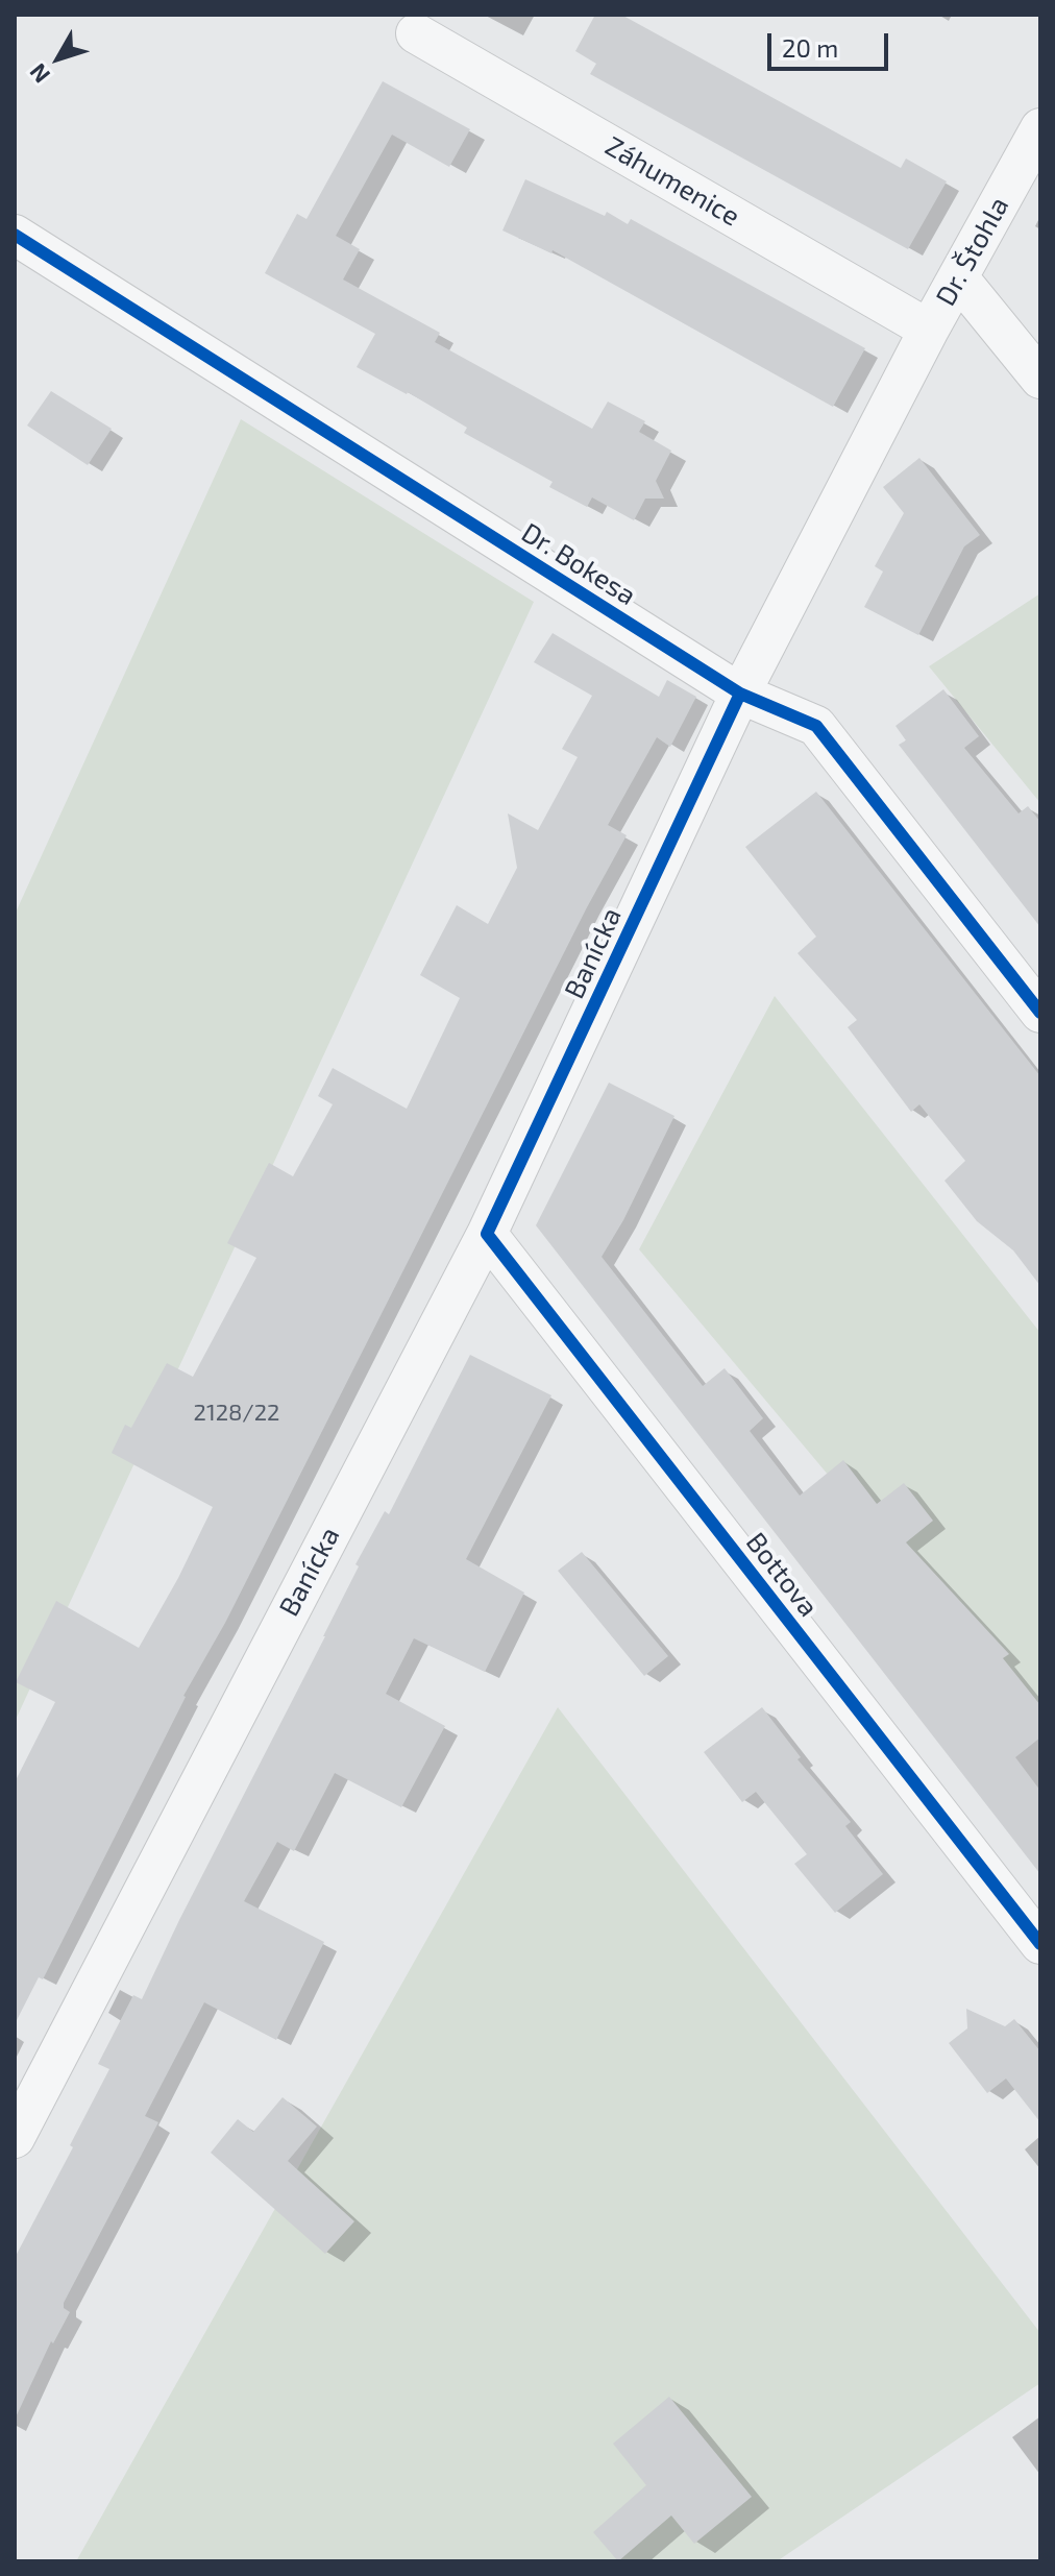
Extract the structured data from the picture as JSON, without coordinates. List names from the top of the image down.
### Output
{
  "streets": {
    "street": [
      "Záhumenice",
      "Dr. Štohla",
      "Dr. Bokesa",
      "Banícka",
      "Bottova"
    ]
  },
  "crossings": [
    ["Záhumenice", "Dr. Štohla"],
    ["Záhumenice", "Banícka"],
    ["Dr. Štohla", "Banícka"],
    ["Dr. Bokesa", "Banícka"],
    ["Banícka", "Bottova"]
  ],
  "house_numbers": ["2128/22"],
  "scale_bar": "20 m",
  "north": "bottom left"
}
